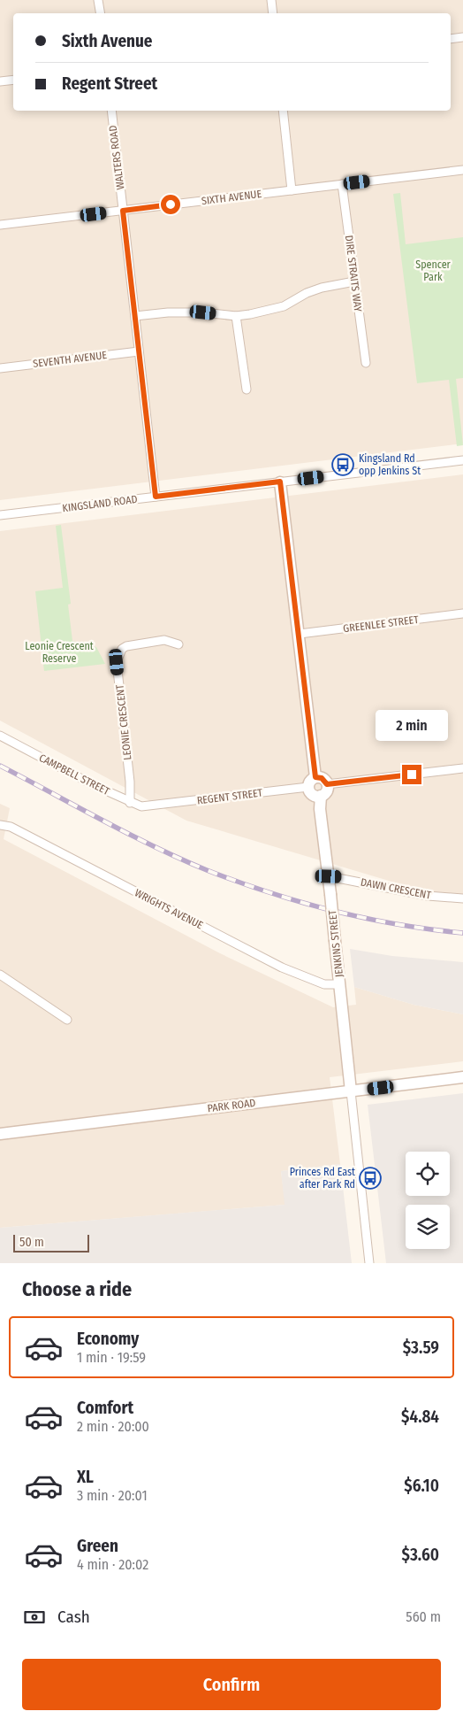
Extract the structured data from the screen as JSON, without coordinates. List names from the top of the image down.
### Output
{
  "streets": {
    "street": [
      "WALTERS ROAD",
      "SIXTH AVENUE",
      "DIRE STRAITS WAY",
      "SEVENTH AVENUE",
      "KINGSLAND ROAD",
      "GREENLEE STREET",
      "LEONIE CRESCENT",
      "CAMPBELL STREET",
      "REGENT STREET",
      "DAWN CRESCENT",
      "WRIGHTS AVENUE",
      "JENKINS STREET",
      "PARK ROAD"
    ]
  },
  "crossings": [
    ["WALTERS ROAD", "SIXTH AVENUE"],
    ["WALTERS ROAD", "SEVENTH AVENUE"],
    ["WALTERS ROAD", "KINGSLAND ROAD"],
    ["SIXTH AVENUE", "DIRE STRAITS WAY"],
    ["LEONIE CRESCENT", "CAMPBELL STREET"],
    ["CAMPBELL STREET", "REGENT STREET"],
    ["REGENT STREET", "JENKINS STREET"],
    ["DAWN CRESCENT", "JENKINS STREET"],
    ["WRIGHTS AVENUE", "JENKINS STREET"],
    ["JENKINS STREET", "PARK ROAD"]
  ],
  "parks": ["Spencer Park", "Leonie Crescent Reserve"],
  "places": {
    "bus stop": ["Kingsland Rd opp Jenkins St", "Princes Rd East after Park Rd"]
  },
  "scale_bar": "50 m",
  "page": {
    "banner": ["Sixth Avenue", "Regent Street"],
    "bubble": "2 min",
    "scale": "50 m",
    "heading": "Choose a ride",
    "list": [
      {
        "name": "Economy",
        "note": "1 min · 19:59",
        "value": "$3.59"
      },
      {
        "name": "Comfort",
        "note": "2 min · 20:00",
        "value": "$4.84"
      },
      {
        "name": "XL",
        "note": "3 min · 20:01",
        "value": "$6.10"
      },
      {
        "name": "Green",
        "note": "4 min · 20:02",
        "value": "$3.60"
      }
    ],
    "pay": ["Cash", "560 m"],
    "buttons": "Confirm"
  }
}
